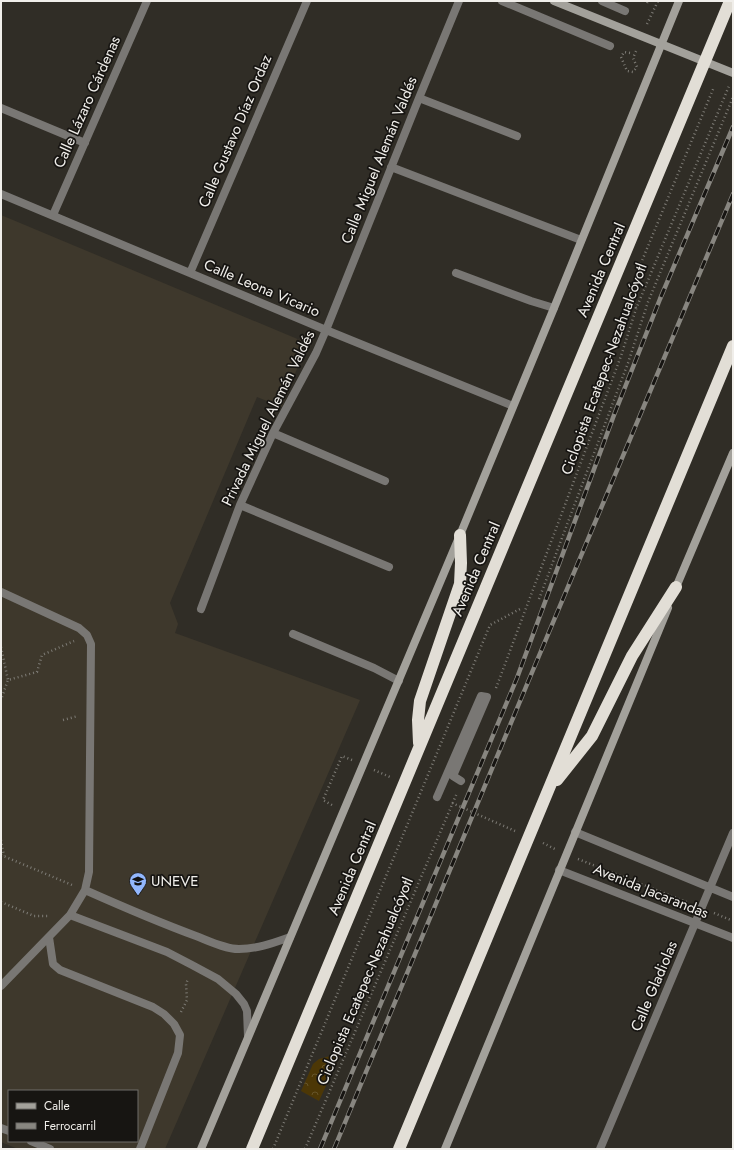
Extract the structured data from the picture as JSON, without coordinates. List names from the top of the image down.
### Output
{
  "streets": {
    "highway": ["Avenida Central"],
    "street": [
      "Calle Lázaro Cárdenas",
      "Calle Gustavo Díaz Ordaz",
      "Calle Miguel Alemán Valdés",
      "Calle Leona Vicario",
      "Privada Miguel Alemán Valdés",
      "Avenida Jacarandas",
      "Calle Gladiolas"
    ],
    "path": ["Ciclopista Ecatepec-Nezahualcóyotl"]
  },
  "crossings": [
    ["Calle Lázaro Cárdenas", "Calle Leona Vicario"],
    ["Calle Gustavo Díaz Ordaz", "Calle Leona Vicario"],
    ["Calle Miguel Alemán Valdés", "Calle Leona Vicario"],
    ["Calle Miguel Alemán Valdés", "Privada Miguel Alemán Valdés"],
    ["Avenida Central", "Calle Leona Vicario"],
    ["Calle Leona Vicario", "Privada Miguel Alemán Valdés"],
    ["Avenida Jacarandas", "Calle Gladiolas"]
  ],
  "places": {
    "school or university": ["UNEVE"]
  },
  "legend": ["Calle", "Ferrocarril"]
}
